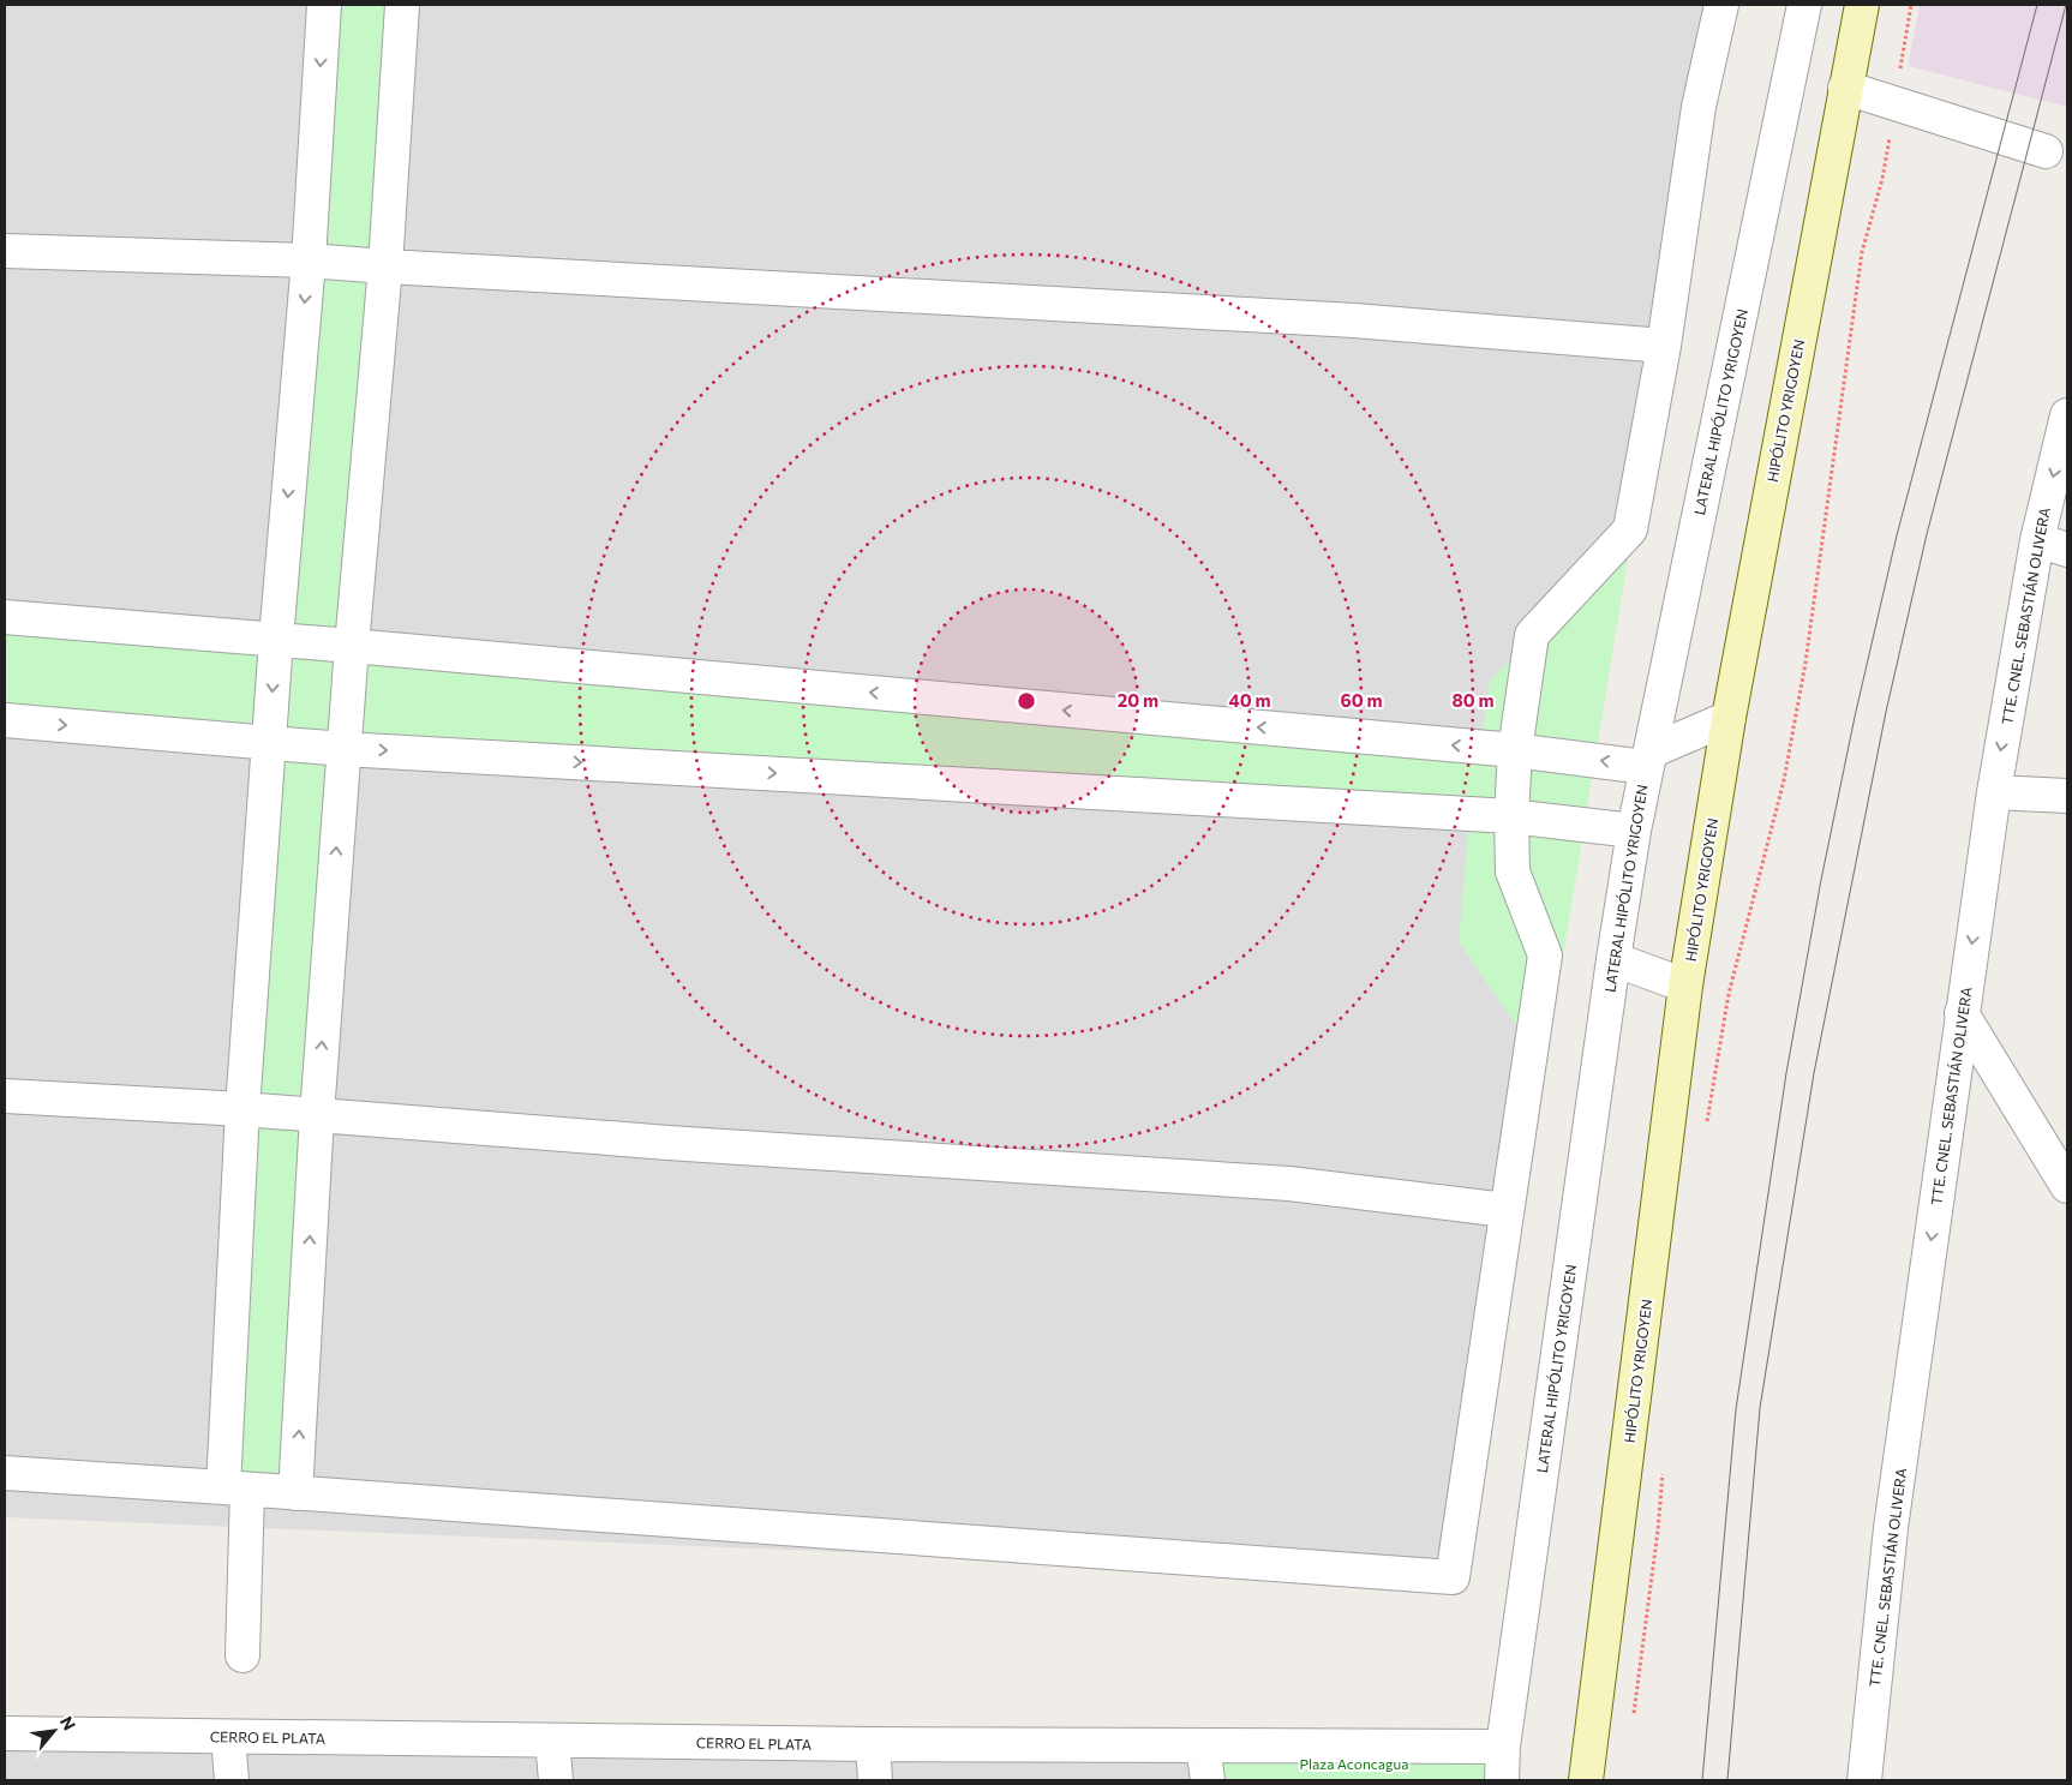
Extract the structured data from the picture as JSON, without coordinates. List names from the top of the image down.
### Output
{
  "streets": {
    "main road": ["HIPÓLITO YRIGOYEN"],
    "street": ["LATERAL HIPÓLITO YRIGOYEN", "TTE. CNEL. SEBASTIÁN OLIVERA", "CERRO EL PLATA"]
  },
  "crossings": [
    ["LATERAL HIPÓLITO YRIGOYEN", "CERRO EL PLATA"]
  ],
  "one_way": ["TTE. CNEL. SEBASTIÁN OLIVERA"],
  "parks": ["Plaza Aconcagua"],
  "north": "top right",
  "rings": [
    "20 m",
    "40 m",
    "60 m",
    "80 m"
  ]
}
